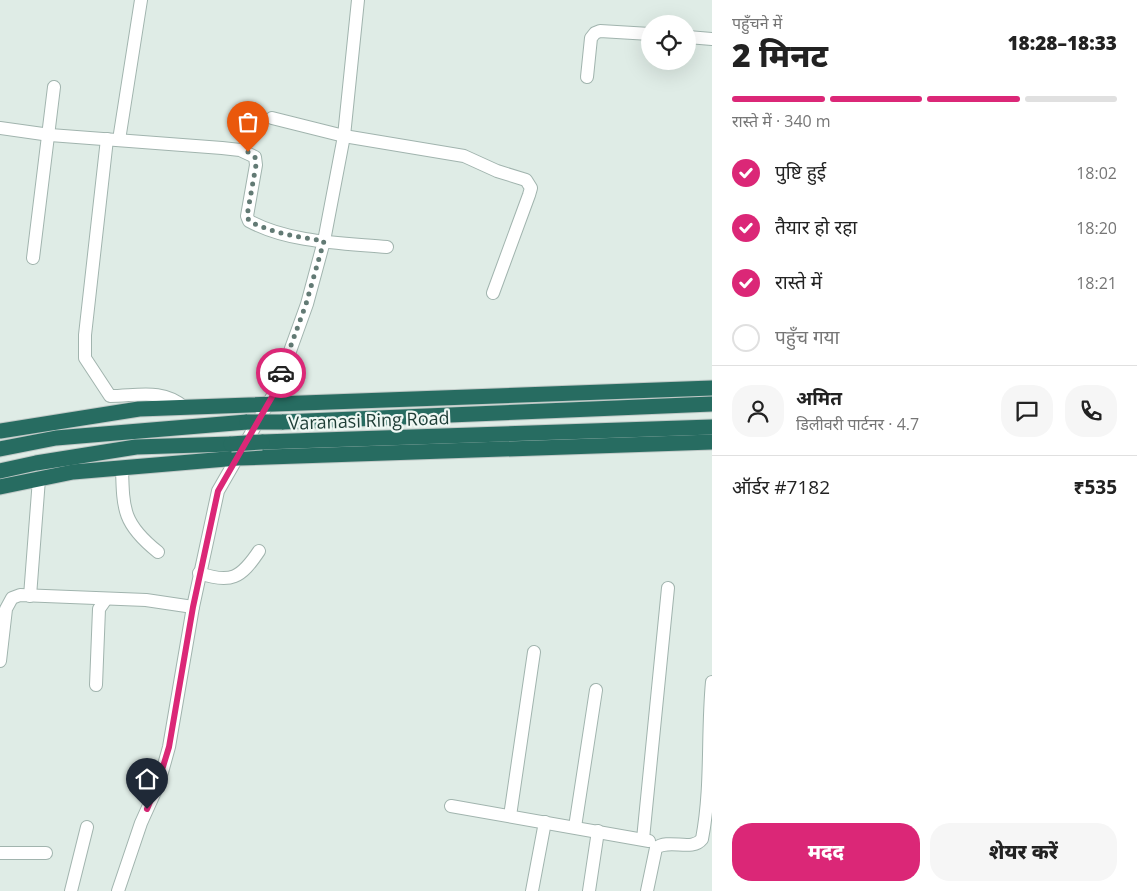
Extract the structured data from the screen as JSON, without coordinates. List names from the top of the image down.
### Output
{
  "streets": {
    "highway": ["Varanasi Ring Road"]
  },
  "page": {
    "heading": ["2 मिनट", "पहुँचने में", "18:28–18:33"],
    "panel": [
      "अमित",
      "डिलीवरी पार्टनर · 4.7",
      "ऑर्डर #7182",
      "₹535"
    ],
    "bar": "रास्ते में · 340 m",
    "list": [
      ["पुष्टि हुई", "18:02"],
      ["तैयार हो रहा", "18:20"],
      ["रास्ते में", "18:21"],
      "पहुँच गया"
    ],
    "buttons": ["मदद", "शेयर करें"]
  }
}
